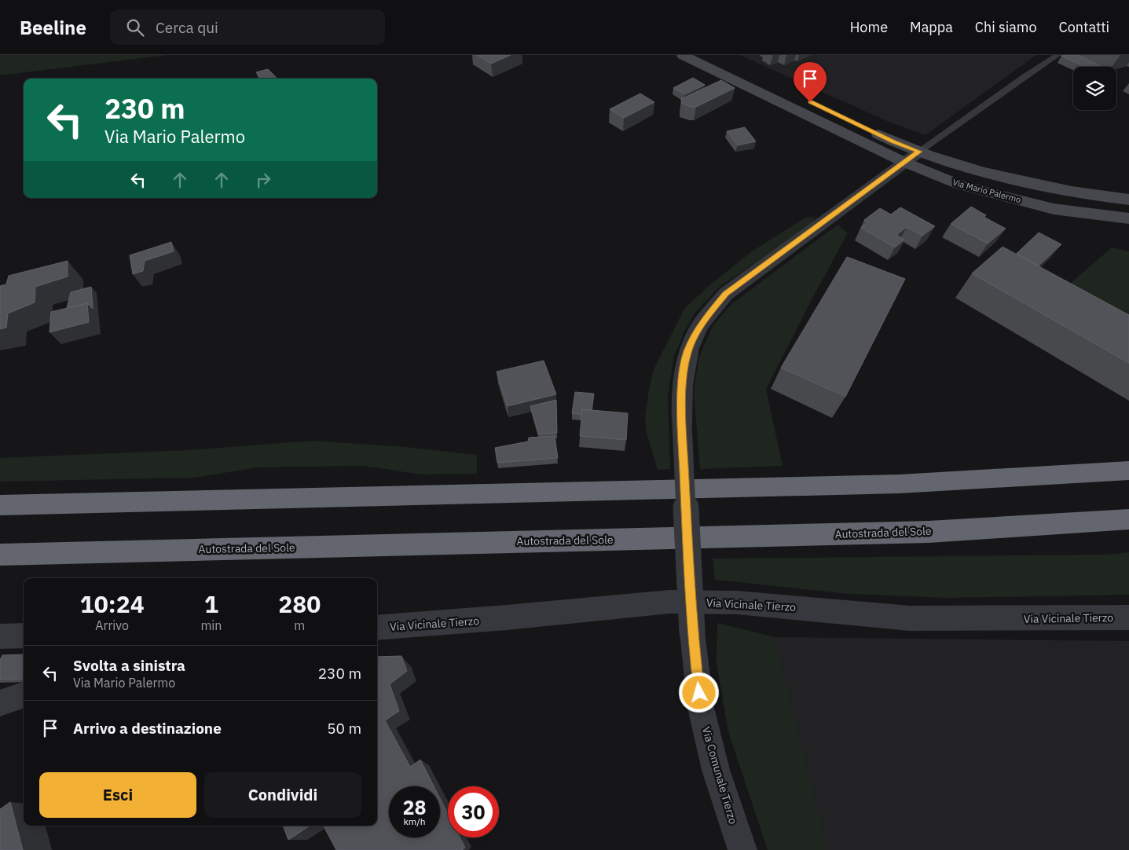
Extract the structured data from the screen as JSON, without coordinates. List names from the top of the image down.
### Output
{
  "streets": {
    "highway": ["Autostrada del Sole"],
    "street": ["Via Mario Palermo", "Via Vicinale Tierzo", "Via Comunale Tierzo"]
  },
  "crossings": [
    ["Via Mario Palermo", "Via Comunale Tierzo"]
  ],
  "page": {
    "header": "Beeline",
    "search": "Cerca qui",
    "nav": [
      "Home",
      "Mappa",
      "Chi siamo",
      "Contatti"
    ],
    "turn": ["230 m", "Via Mario Palermo"],
    "eta": [
      "10:24",
      "Arrivo",
      "1",
      "min",
      "280",
      "m"
    ],
    "list": [
      {
        "name": "Svolta a sinistra",
        "note": "Via Mario Palermo",
        "value": "230 m"
      },
      {
        "name": "Arrivo a destinazione",
        "value": "50 m"
      }
    ],
    "buttons": ["Esci", "Condividi"],
    "speed": "28 km/h",
    "limit": "30"
  }
}
